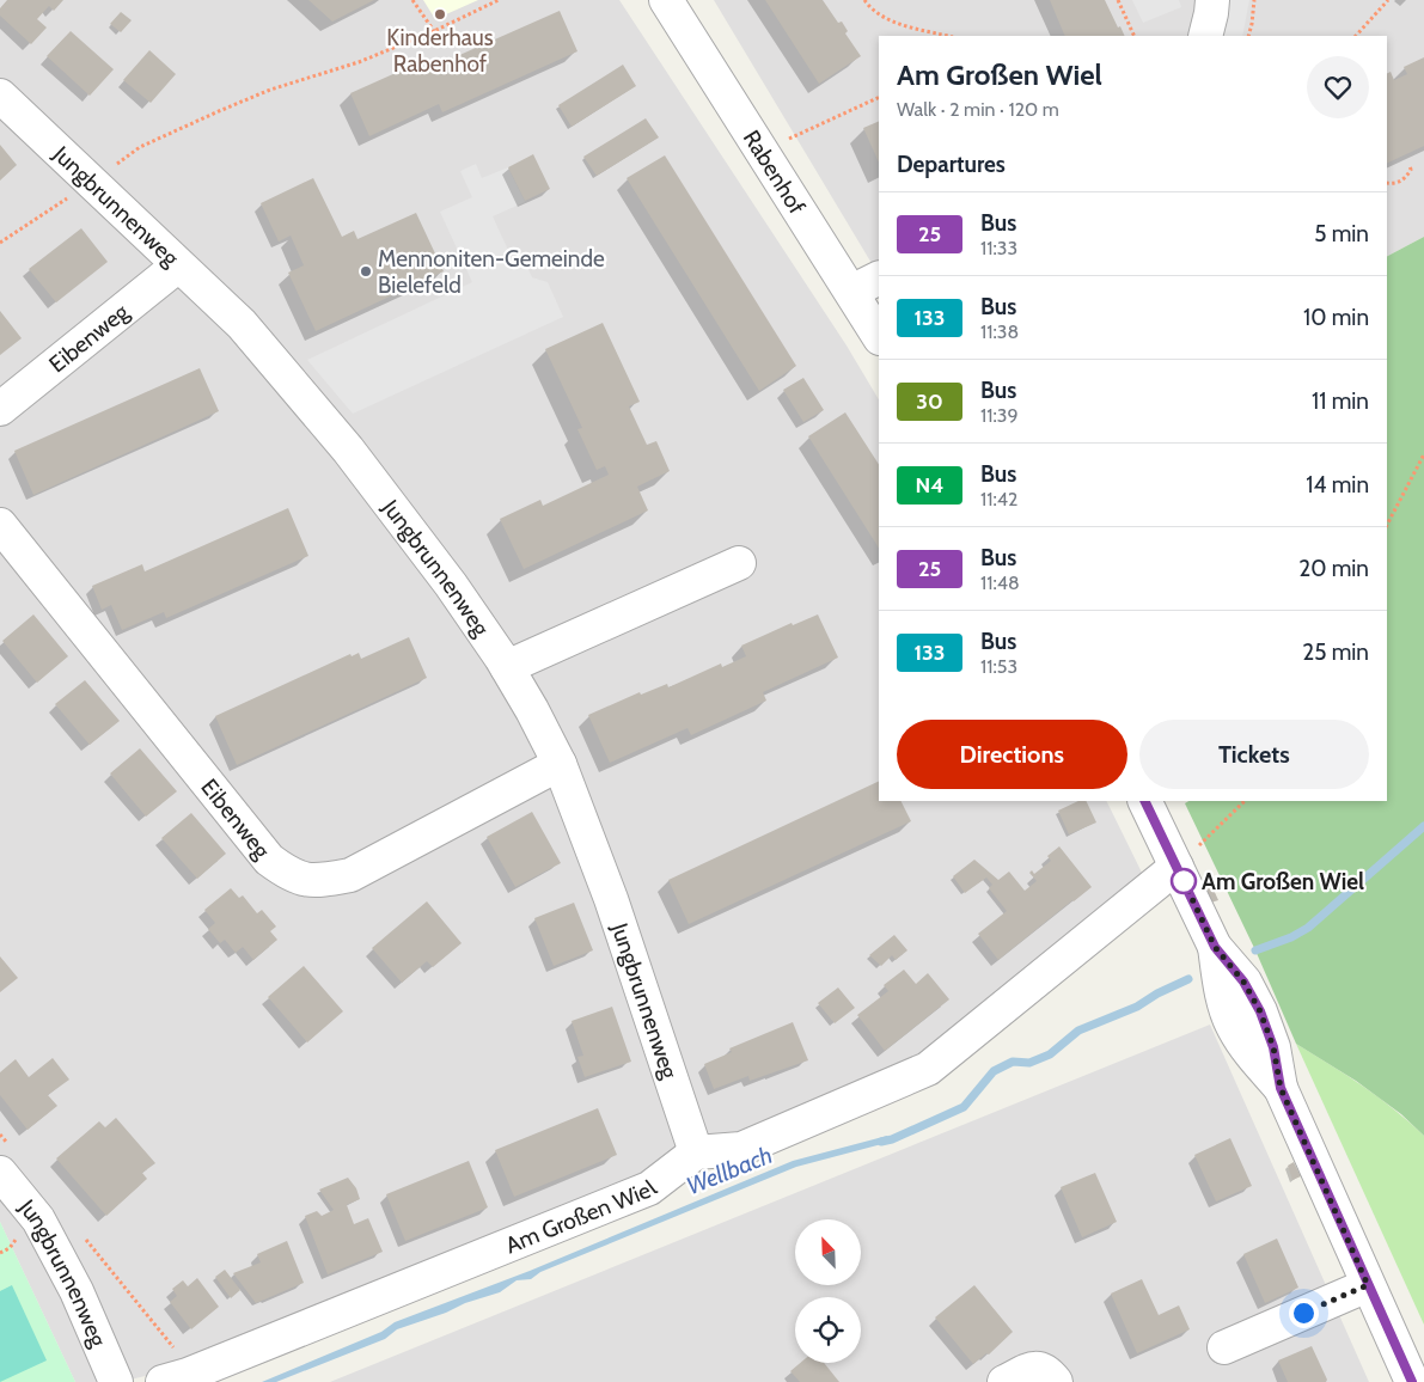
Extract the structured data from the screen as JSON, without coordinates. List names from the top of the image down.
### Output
{
  "streets": {
    "street": [
      "Rabenhof",
      "Jungbrunnenweg",
      "Eibenweg",
      "Am Großen Wiel"
    ]
  },
  "crossings": [
    ["Jungbrunnenweg", "Eibenweg"],
    ["Jungbrunnenweg", "Am Großen Wiel"]
  ],
  "water": ["Wellbach"],
  "places": ["Kinderhaus Rabenhof", "Mennoniten-Gemeinde Bielefeld", "Am Großen Wiel"],
  "lines": ["bus line 25"],
  "north": "top left",
  "page": {
    "heading": [
      ["Am Großen Wiel", "Walk · 2 min · 120 m"],
      "Departures"
    ],
    "list": [
      {
        "mark": "25",
        "name": "Bus",
        "note": "11:33",
        "value": "5 min"
      },
      {
        "mark": "133",
        "name": "Bus",
        "note": "11:38",
        "value": "10 min"
      },
      {
        "mark": "30",
        "name": "Bus",
        "note": "11:39",
        "value": "11 min"
      },
      {
        "mark": "N4",
        "name": "Bus",
        "note": "11:42",
        "value": "14 min"
      },
      {
        "mark": "25",
        "name": "Bus",
        "note": "11:48",
        "value": "20 min"
      },
      {
        "mark": "133",
        "name": "Bus",
        "note": "11:53",
        "value": "25 min"
      }
    ],
    "buttons": ["Directions", "Tickets"]
  }
}
